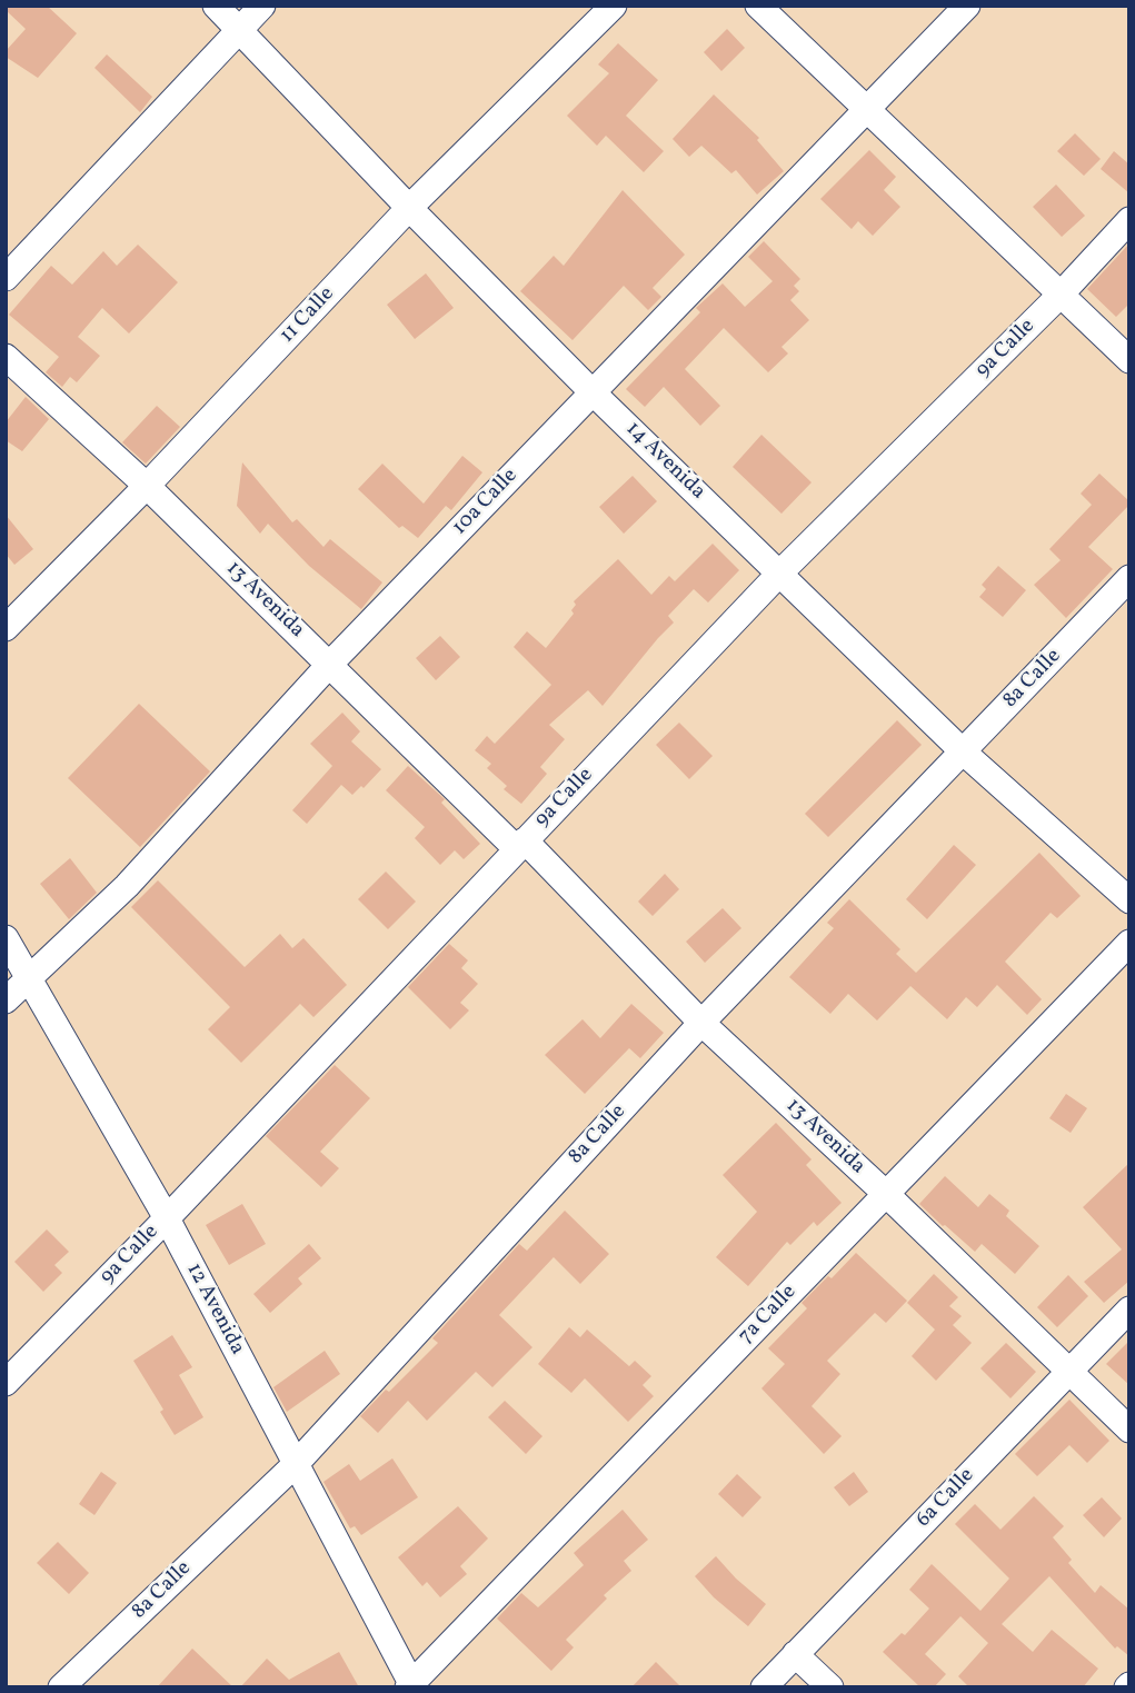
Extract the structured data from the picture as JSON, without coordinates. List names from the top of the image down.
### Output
{
  "streets": {
    "street": [
      "11 Calle",
      "9a Calle",
      "14 Avenida",
      "10a Calle",
      "13 Avenida",
      "8a Calle",
      "12 Avenida",
      "7a Calle",
      "6a Calle"
    ]
  },
  "crossings": [
    ["11 Calle", "14 Avenida"],
    ["11 Calle", "13 Avenida"],
    ["9a Calle", "14 Avenida"],
    ["9a Calle", "13 Avenida"],
    ["9a Calle", "12 Avenida"],
    ["14 Avenida", "10a Calle"],
    ["14 Avenida", "8a Calle"],
    ["10a Calle", "13 Avenida"],
    ["10a Calle", "12 Avenida"],
    ["13 Avenida", "8a Calle"],
    ["13 Avenida", "7a Calle"],
    ["13 Avenida", "6a Calle"],
    ["8a Calle", "12 Avenida"],
    ["12 Avenida", "7a Calle"]
  ]
}
